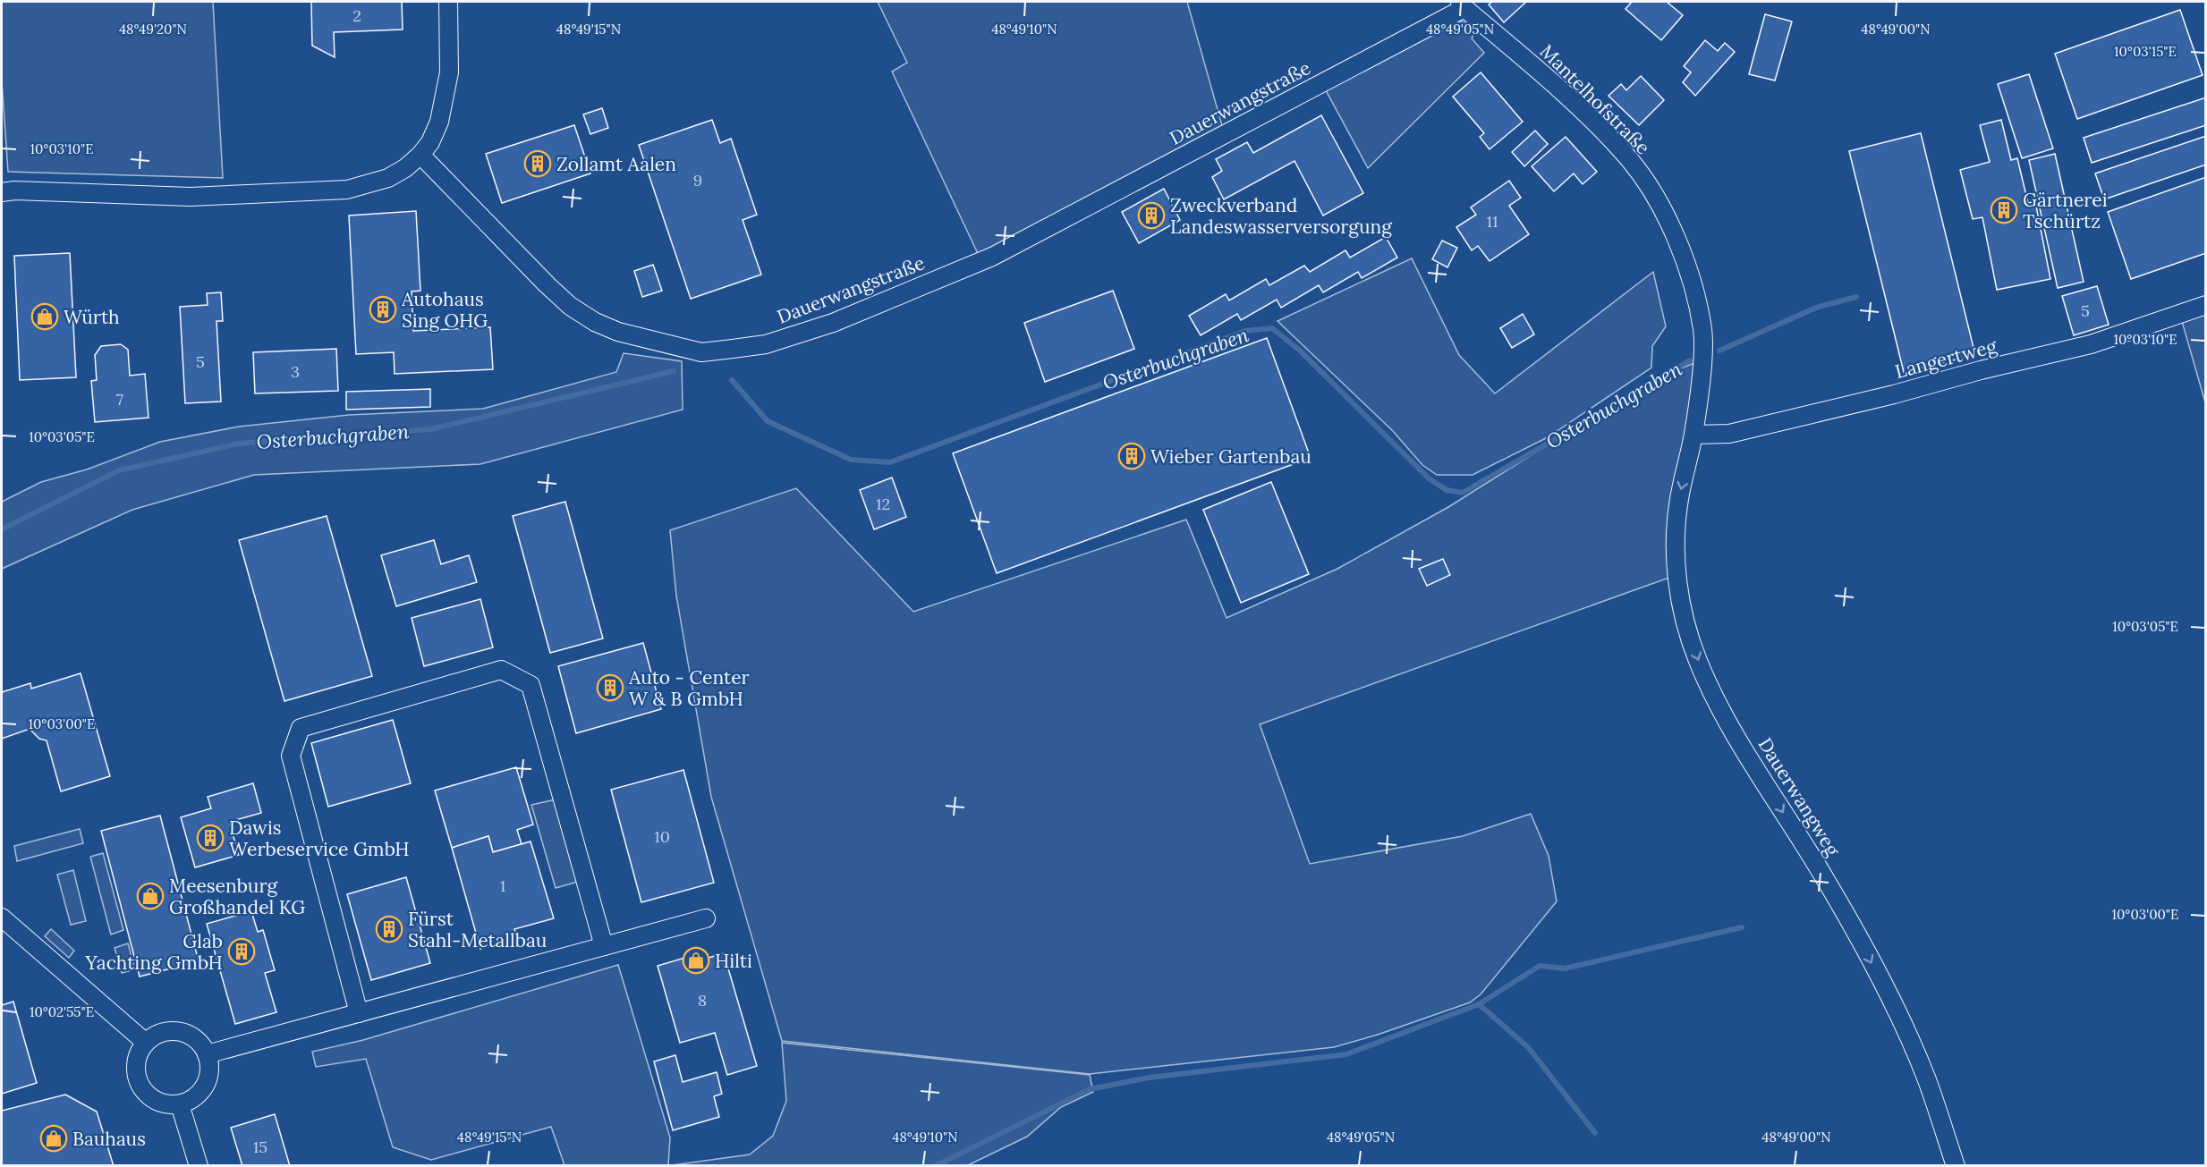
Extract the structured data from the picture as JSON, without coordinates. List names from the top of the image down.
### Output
{
  "streets": {
    "street": [
      "Mantelhofstraße",
      "Dauerwangstraße",
      "Langertweg",
      "Dauerwangweg"
    ]
  },
  "crossings": [
    ["Mantelhofstraße", "Dauerwangstraße"],
    ["Mantelhofstraße", "Langertweg"],
    ["Mantelhofstraße", "Dauerwangweg"],
    ["Langertweg", "Dauerwangweg"]
  ],
  "one_way": ["Dauerwangweg"],
  "water": ["Osterbuchgraben"],
  "places": {
    "building": [
      "Zollamt Aalen",
      "Gärtnerei Tschürtz",
      "Zweckverband Landeswasserversorgung",
      "Autohaus Sing OHG",
      "Wieber Gartenbau",
      "Auto - Center W & B GmbH",
      "Dawis Werbeservice GmbH",
      "Fürst Stahl-Metallbau",
      "Glab Yachting GmbH"
    ],
    "shop": [
      "Würth",
      "Meesenburg Großhandel KG",
      "Hilti",
      "Bauhaus"
    ]
  },
  "house_numbers": [
    "2",
    "9",
    "11",
    "5",
    "5",
    "3",
    "7",
    "12",
    "10",
    "1",
    "8",
    "15"
  ],
  "coordinates": [
    "48°49'20\"N",
    "48°49'15\"N",
    "48°49'10\"N",
    "48°49'05\"N",
    "48°49'00\"N",
    "10°03'15\"E",
    "10°03'10\"E",
    "10°03'05\"E",
    "10°03'00\"E",
    "10°02'55\"E"
  ]
}
